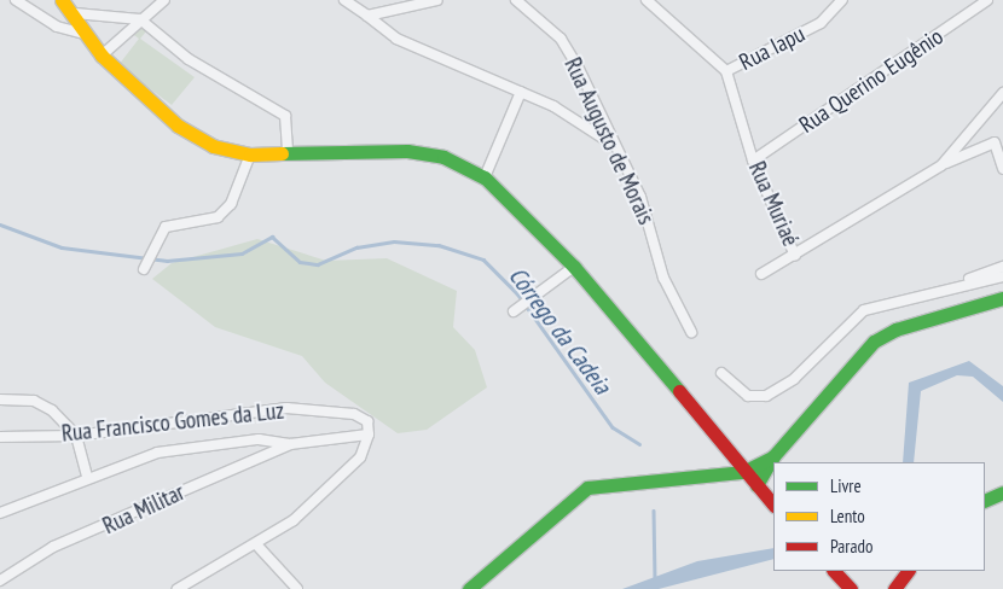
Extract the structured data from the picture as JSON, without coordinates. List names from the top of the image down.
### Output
{
  "streets": {
    "street": [
      "Rua Iapu",
      "Rua Querino Eugênio",
      "Rua Augusto de Morais",
      "Rua Muriaé",
      "Rua Francisco Gomes da Luz",
      "Rua Militar"
    ]
  },
  "crossings": [
    ["Rua Iapu", "Rua Muriaé"],
    ["Rua Querino Eugênio", "Rua Muriaé"]
  ],
  "water": ["Córrego da Cadeia"],
  "legend": ["Livre", "Lento", "Parado"]
}
